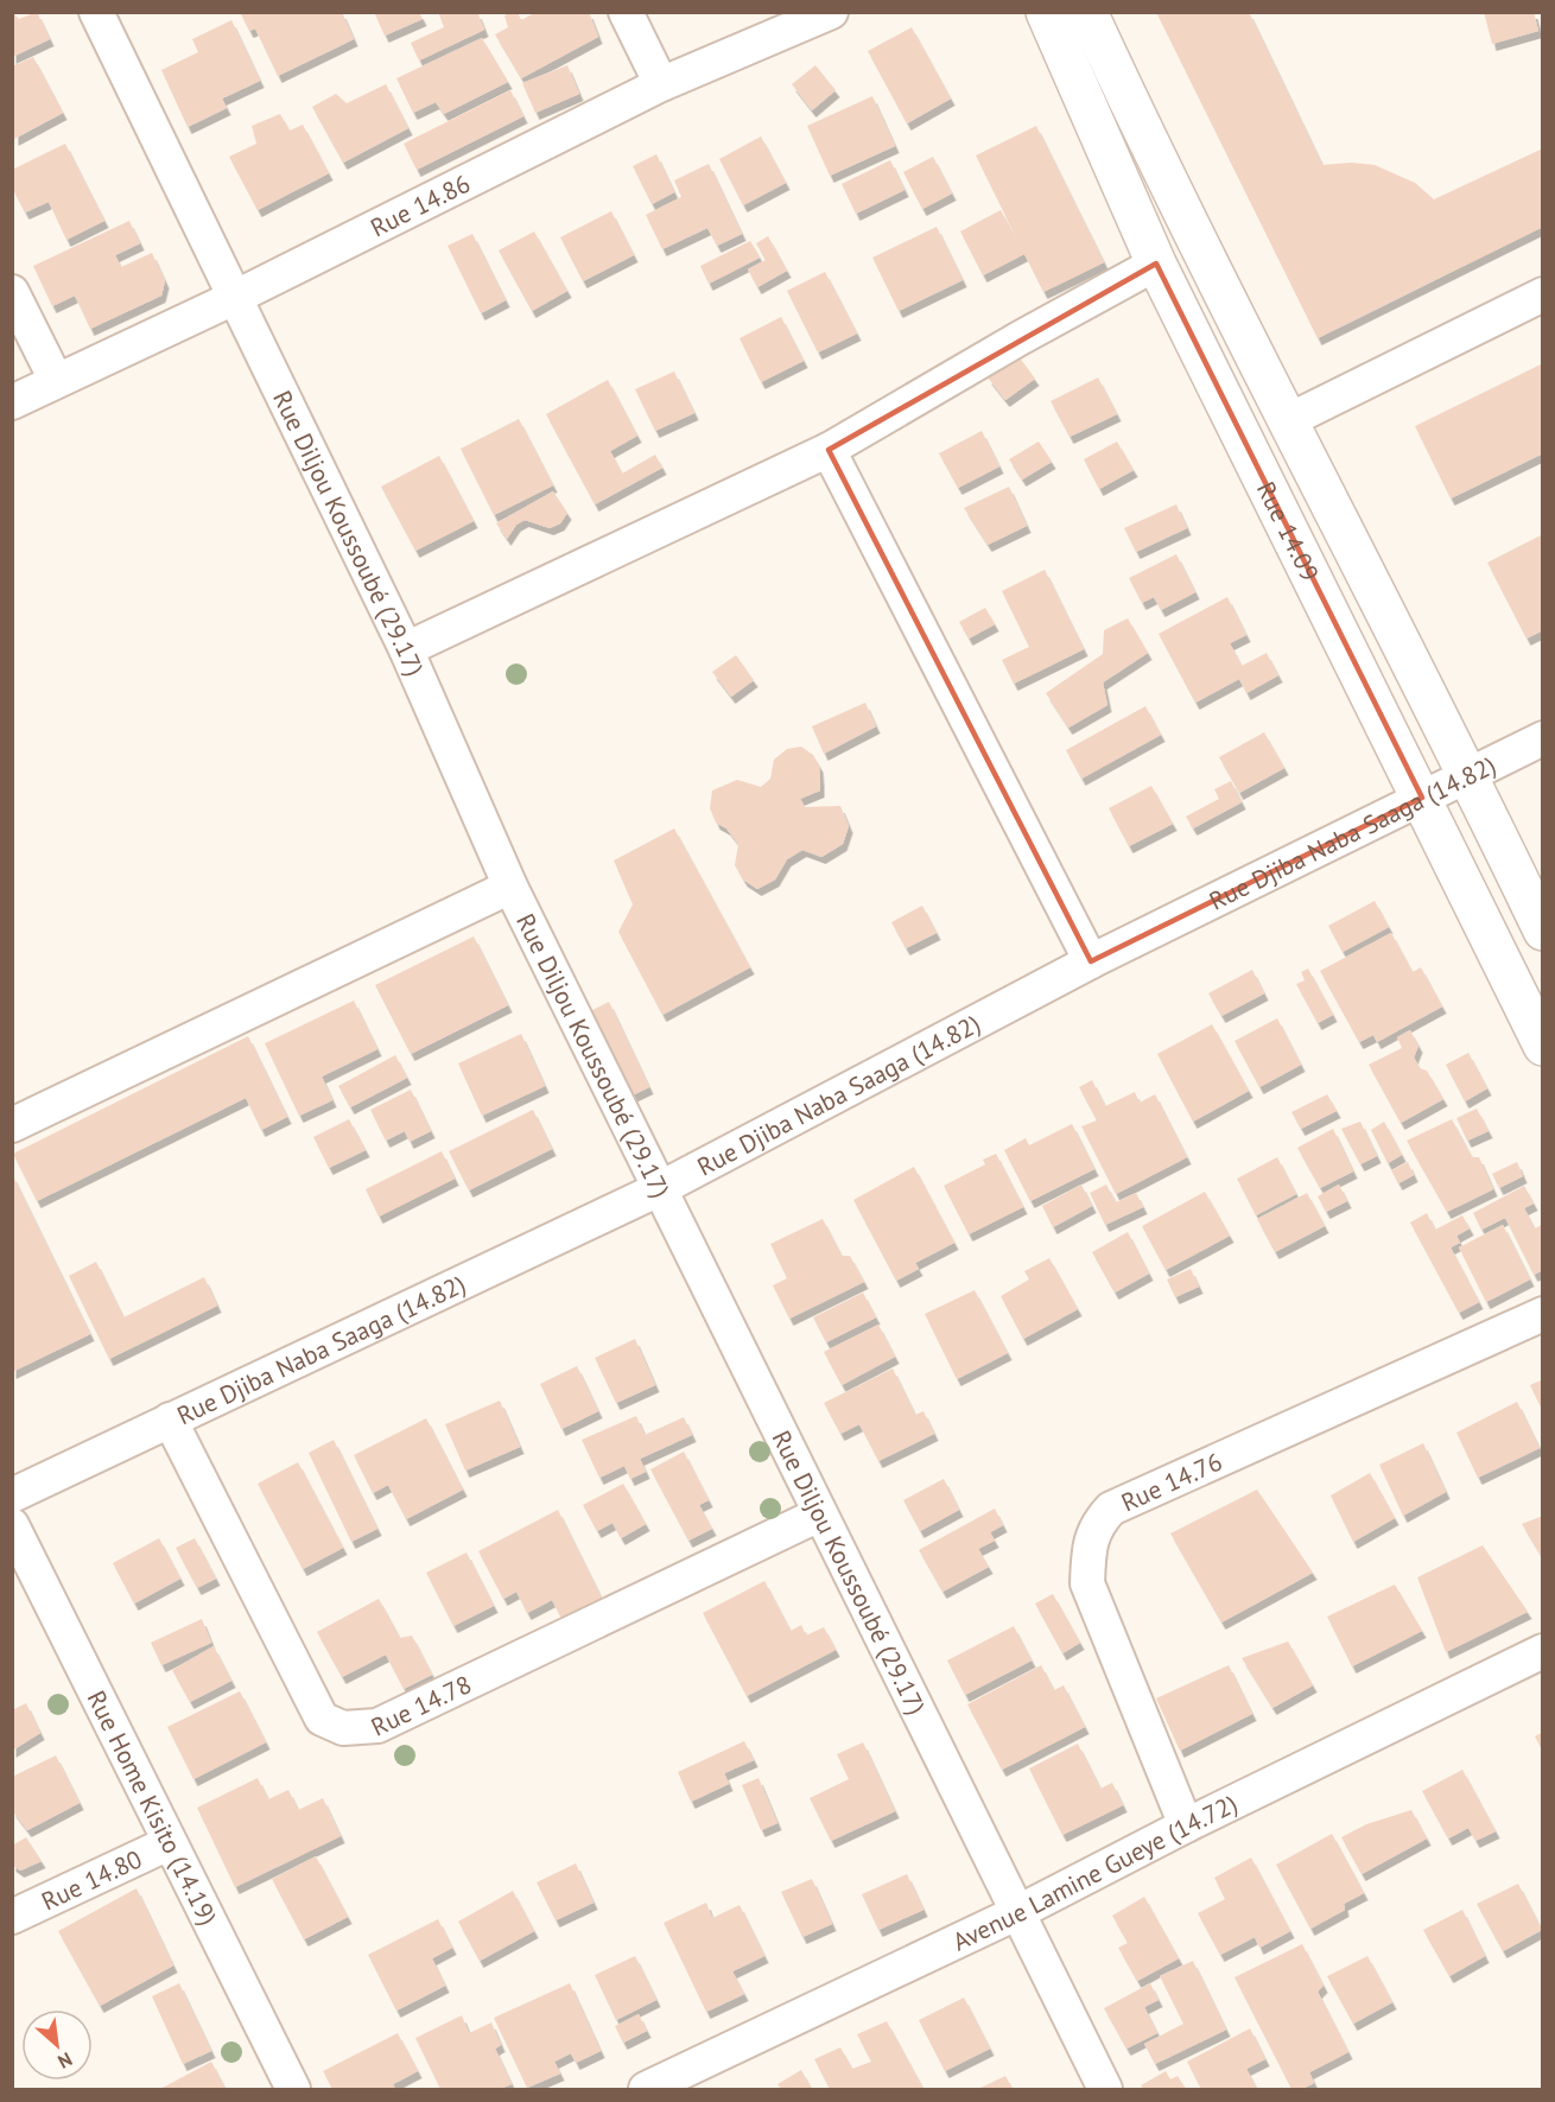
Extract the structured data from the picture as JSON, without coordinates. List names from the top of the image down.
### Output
{
  "streets": {
    "street": [
      "Rue 14.86",
      "Rue 14.09",
      "Rue Diljou Koussoubé (29.17)",
      "Rue Djiba Naba Saaga (14.82)",
      "Rue 14.76",
      "Rue 14.78",
      "Rue Home Kisito (14.19)",
      "Avenue Lamine Gueye (14.72)",
      "Rue 14.80"
    ]
  },
  "crossings": [
    ["Rue 14.86", "Rue Diljou Koussoubé (29.17)"],
    ["Rue 14.09", "Rue Djiba Naba Saaga (14.82)"],
    ["Rue Diljou Koussoubé (29.17)", "Rue Djiba Naba Saaga (14.82)"],
    ["Rue Diljou Koussoubé (29.17)", "Rue 14.78"],
    ["Rue Diljou Koussoubé (29.17)", "Avenue Lamine Gueye (14.72)"],
    ["Rue Djiba Naba Saaga (14.82)", "Rue 14.78"],
    ["Rue 14.76", "Avenue Lamine Gueye (14.72)"],
    ["Rue Home Kisito (14.19)", "Rue 14.80"]
  ],
  "north": "bottom right"
}
